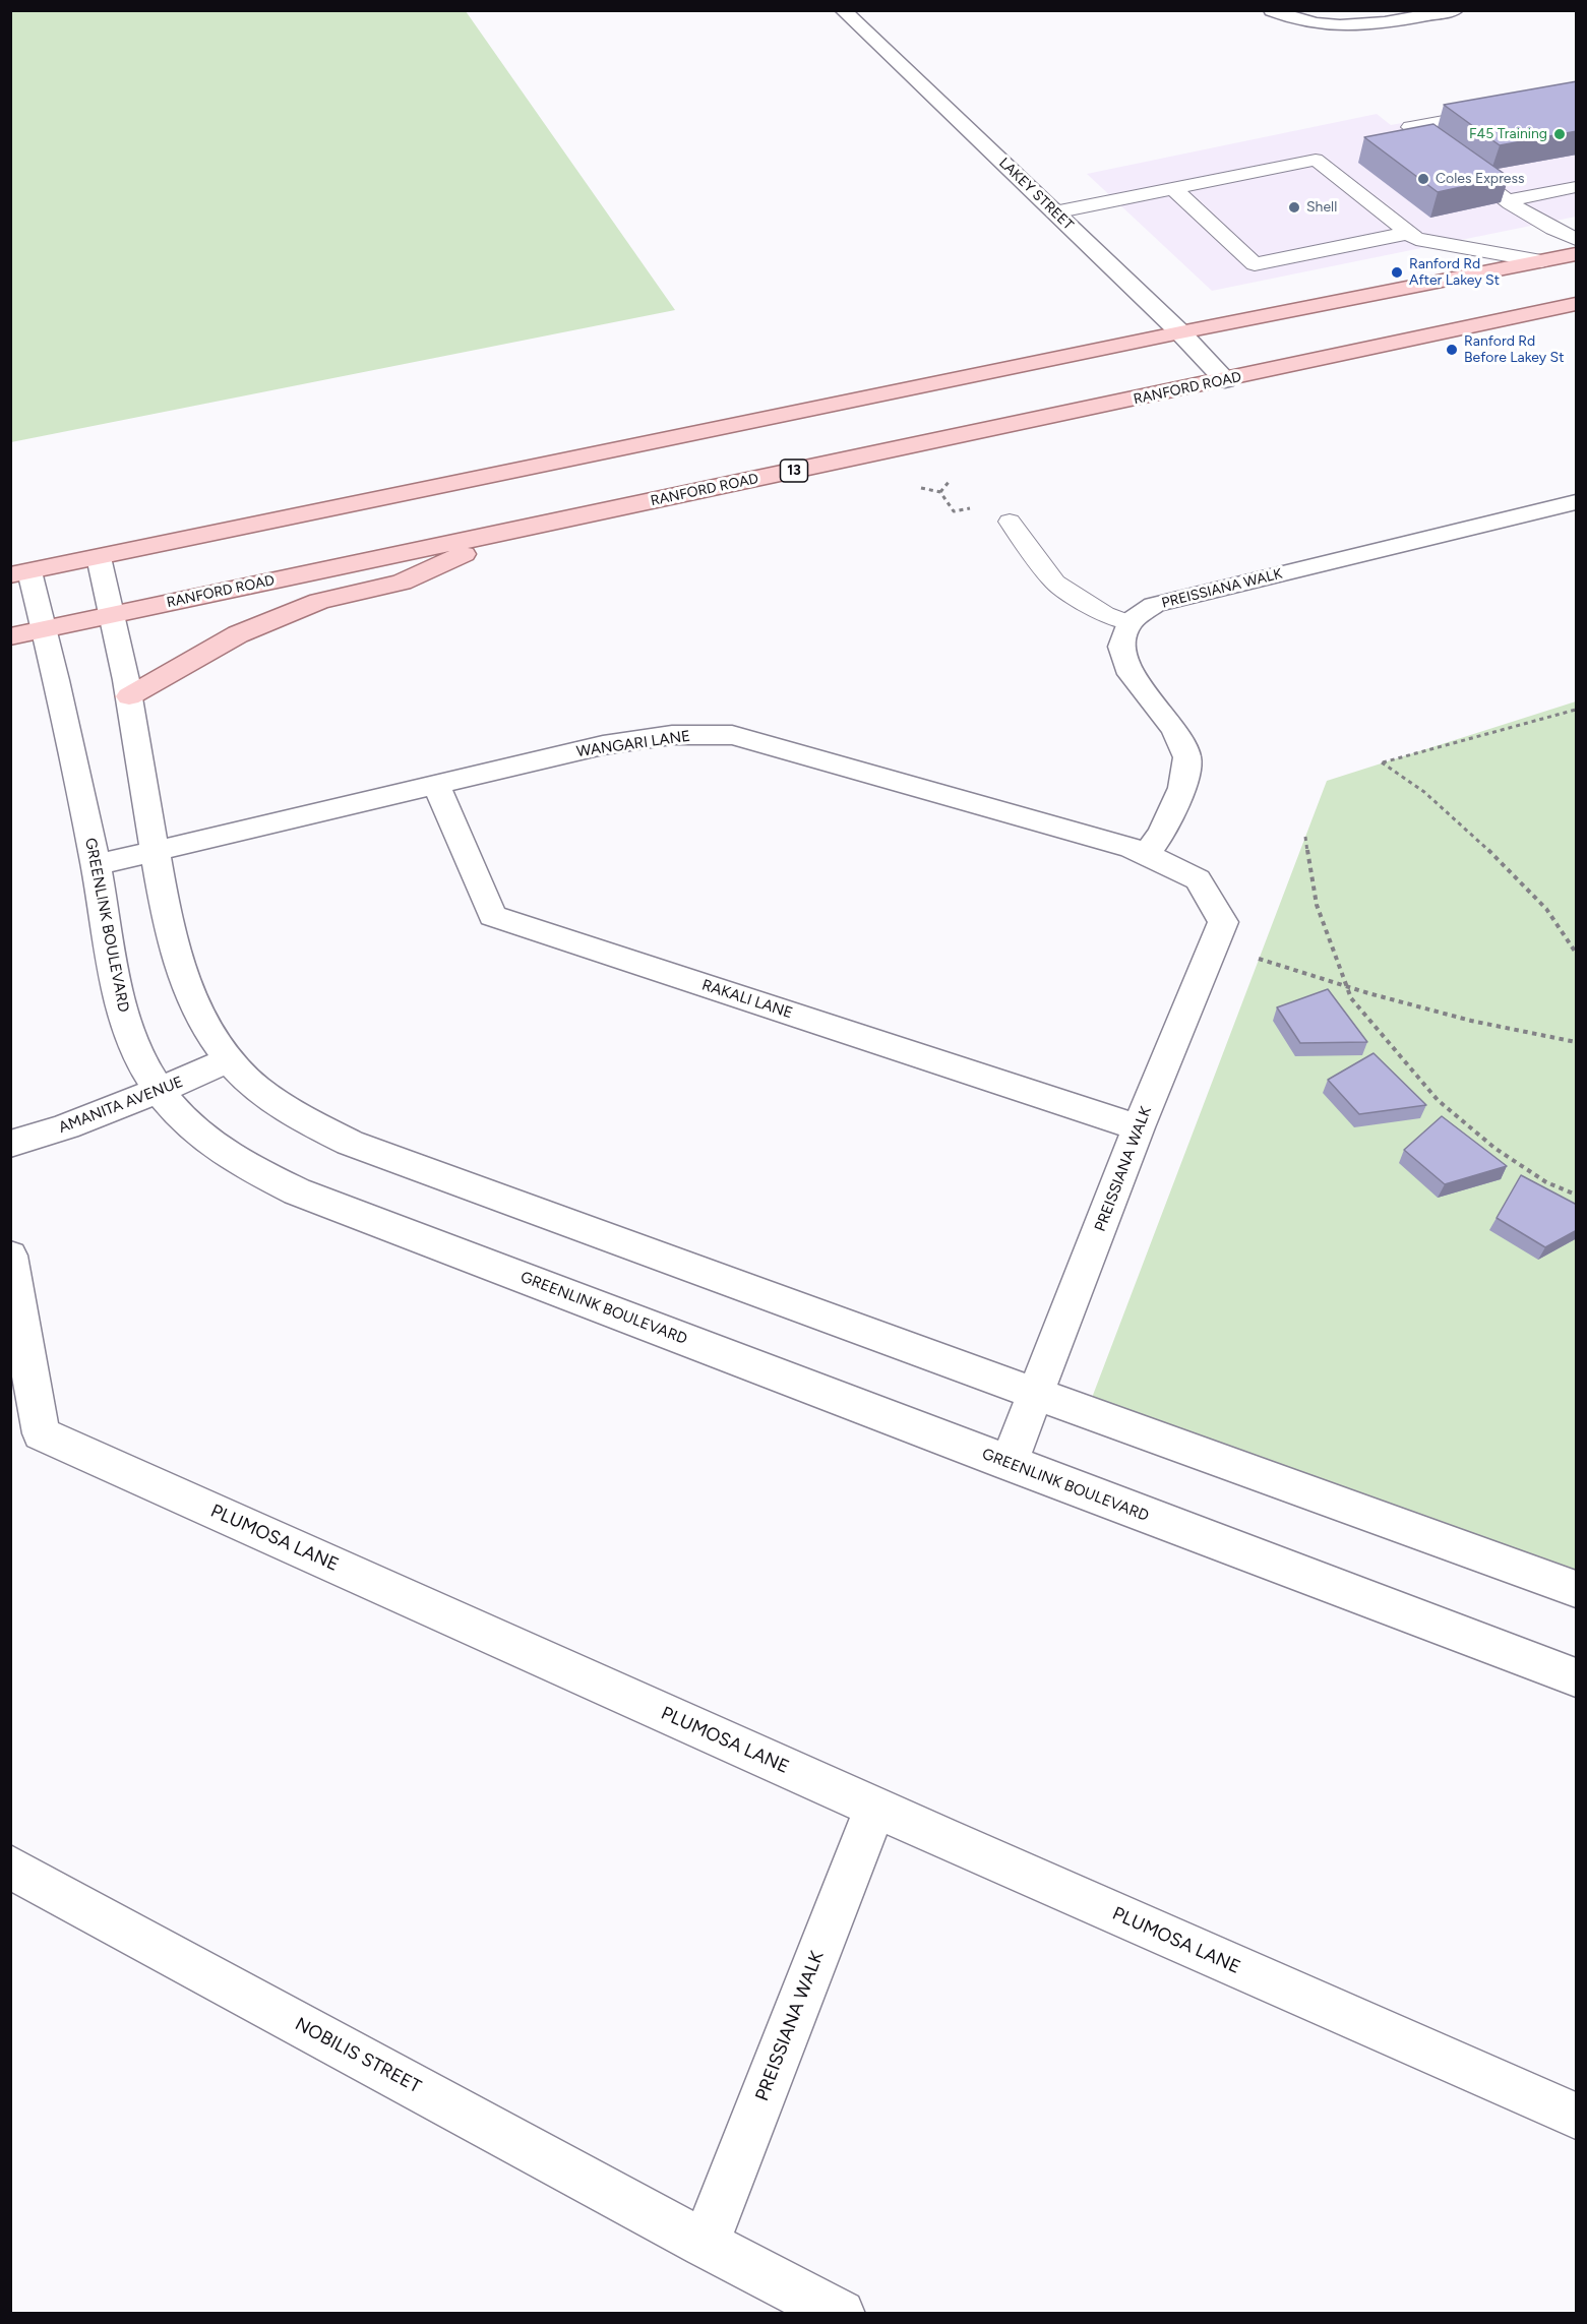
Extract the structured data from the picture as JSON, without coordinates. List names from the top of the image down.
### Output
{
  "streets": {
    "main road": ["RANFORD ROAD", "13"],
    "street": [
      "LAKEY STREET",
      "PREISSIANA WALK",
      "WANGARI LANE",
      "GREENLINK BOULEVARD",
      "RAKALI LANE",
      "AMANITA AVENUE",
      "PLUMOSA LANE",
      "NOBILIS STREET"
    ]
  },
  "crossings": [
    ["LAKEY STREET", "RANFORD ROAD"],
    ["RANFORD ROAD", "GREENLINK BOULEVARD"],
    ["PREISSIANA WALK", "WANGARI LANE"],
    ["PREISSIANA WALK", "GREENLINK BOULEVARD"],
    ["PREISSIANA WALK", "RAKALI LANE"],
    ["PREISSIANA WALK", "PLUMOSA LANE"],
    ["PREISSIANA WALK", "NOBILIS STREET"],
    ["WANGARI LANE", "GREENLINK BOULEVARD"],
    ["WANGARI LANE", "RAKALI LANE"],
    ["GREENLINK BOULEVARD", "AMANITA AVENUE"]
  ],
  "places": [
    "F45 Training",
    "Coles Express",
    "Shell",
    "Ranford Rd After Lakey St",
    "Ranford Rd Before Lakey St"
  ]
}
